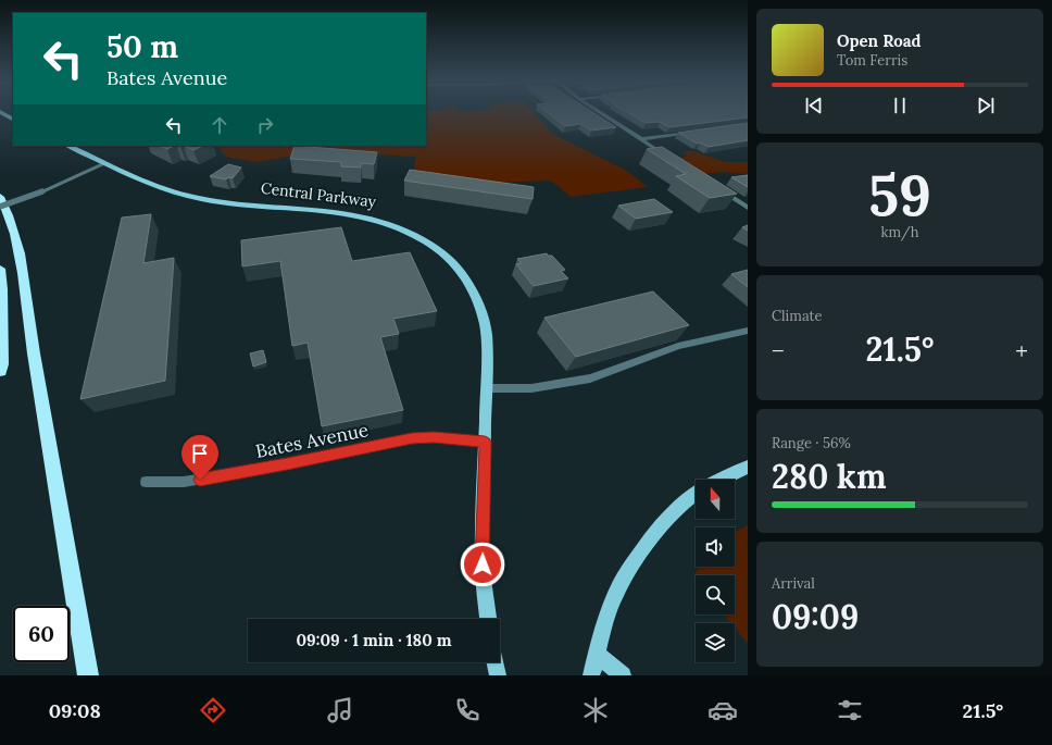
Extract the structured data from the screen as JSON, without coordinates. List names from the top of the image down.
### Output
{
  "streets": {
    "main road": ["Central Parkway"],
    "street": ["Bates Avenue"]
  },
  "crossings": [
    ["Central Parkway", "Bates Avenue"]
  ],
  "north": "top",
  "page": {
    "turn": ["50 m", "Bates Avenue"],
    "song": ["Open Road", "Tom Ferris"],
    "tile": [
      ["59", "km/h"],
      "Climate",
      ["Range · 56%", "280 km"],
      ["Arrival", "09:09"]
    ],
    "heat": ["−", "21.5°", "+"],
    "limit": "60",
    "trip": "09:09 · 1 min · 180 m",
    "tabs": ["09:08", "21.5°"]
  }
}
